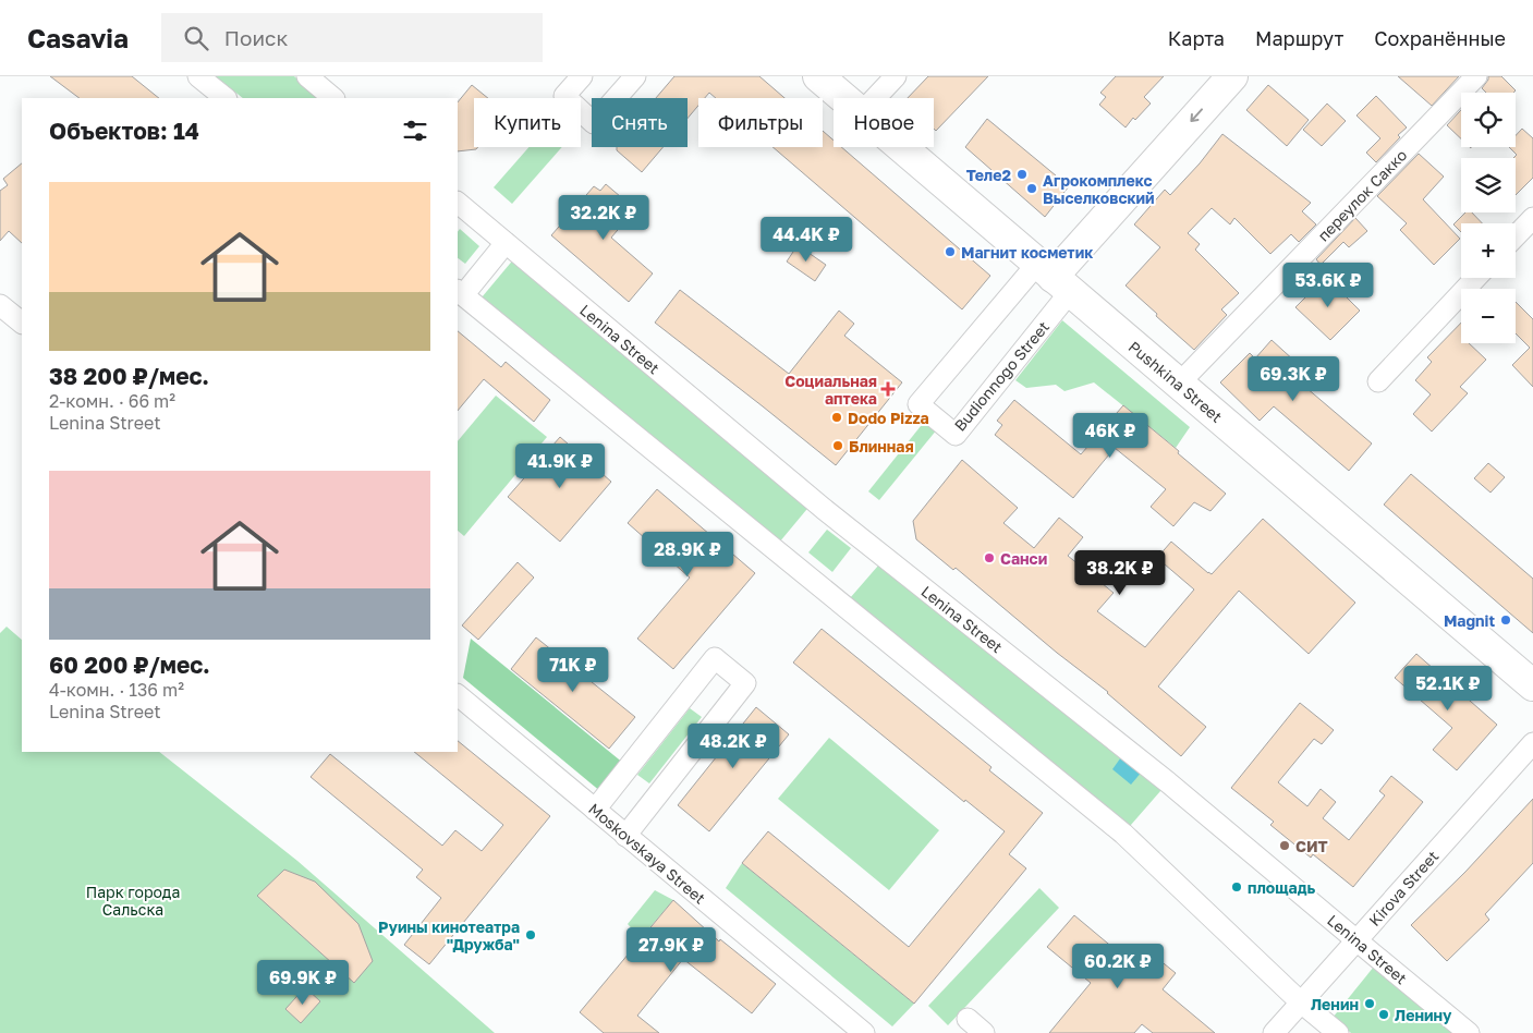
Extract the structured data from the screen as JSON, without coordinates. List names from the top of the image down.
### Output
{
  "streets": {
    "main road": ["Budionnogo Street", "Pushkina Street"],
    "street": [
      "переулок Сакко",
      "Lenina Street",
      "Moskovskaya Street",
      "Kirova Street"
    ]
  },
  "crossings": [
    ["переулок Сакко", "Pushkina Street"],
    ["Lenina Street", "Kirova Street"],
    ["Budionnogo Street", "Pushkina Street"]
  ],
  "one_way": ["Budionnogo Street"],
  "parks": ["Парк города Сальска"],
  "places": {
    "other": [
      "Теле2",
      "Агрокомплекс Выселковский",
      "Магнит косметик",
      "Dodo Pizza",
      "Блинная",
      "Санси",
      "Magnit",
      "СИТ",
      "площадь",
      "Руины кинотеатра \"Дружба\"",
      "Ленин",
      "Ленину"
    ],
    "health": ["Социальная аптека"]
  },
  "page": {
    "header": "Casavia",
    "search": "Поиск",
    "nav": ["Карта", "Маршрут", "Сохранённые"],
    "map_buttons": ["+", "−"],
    "chip": [
      "Купить",
      "Снять",
      "Фильтры",
      "Новое"
    ],
    "heading": "Объектов: 14",
    "list": [
      {
        "name": "38 200 ₽/мес.",
        "note": "2-комн. · 66 m² · Lenina Street"
      },
      {
        "name": "60 200 ₽/мес.",
        "note": "4-комн. · 136 m² · Lenina Street"
      }
    ],
    "price": [
      "32.2K ₽",
      "44.4K ₽",
      "53.6K ₽",
      "69.3K ₽",
      "46K ₽",
      "41.9K ₽",
      "28.9K ₽",
      "38.2K ₽",
      "71K ₽",
      "52.1K ₽",
      "48.2K ₽",
      "27.9K ₽",
      "60.2K ₽",
      "69.9K ₽"
    ]
  }
}
